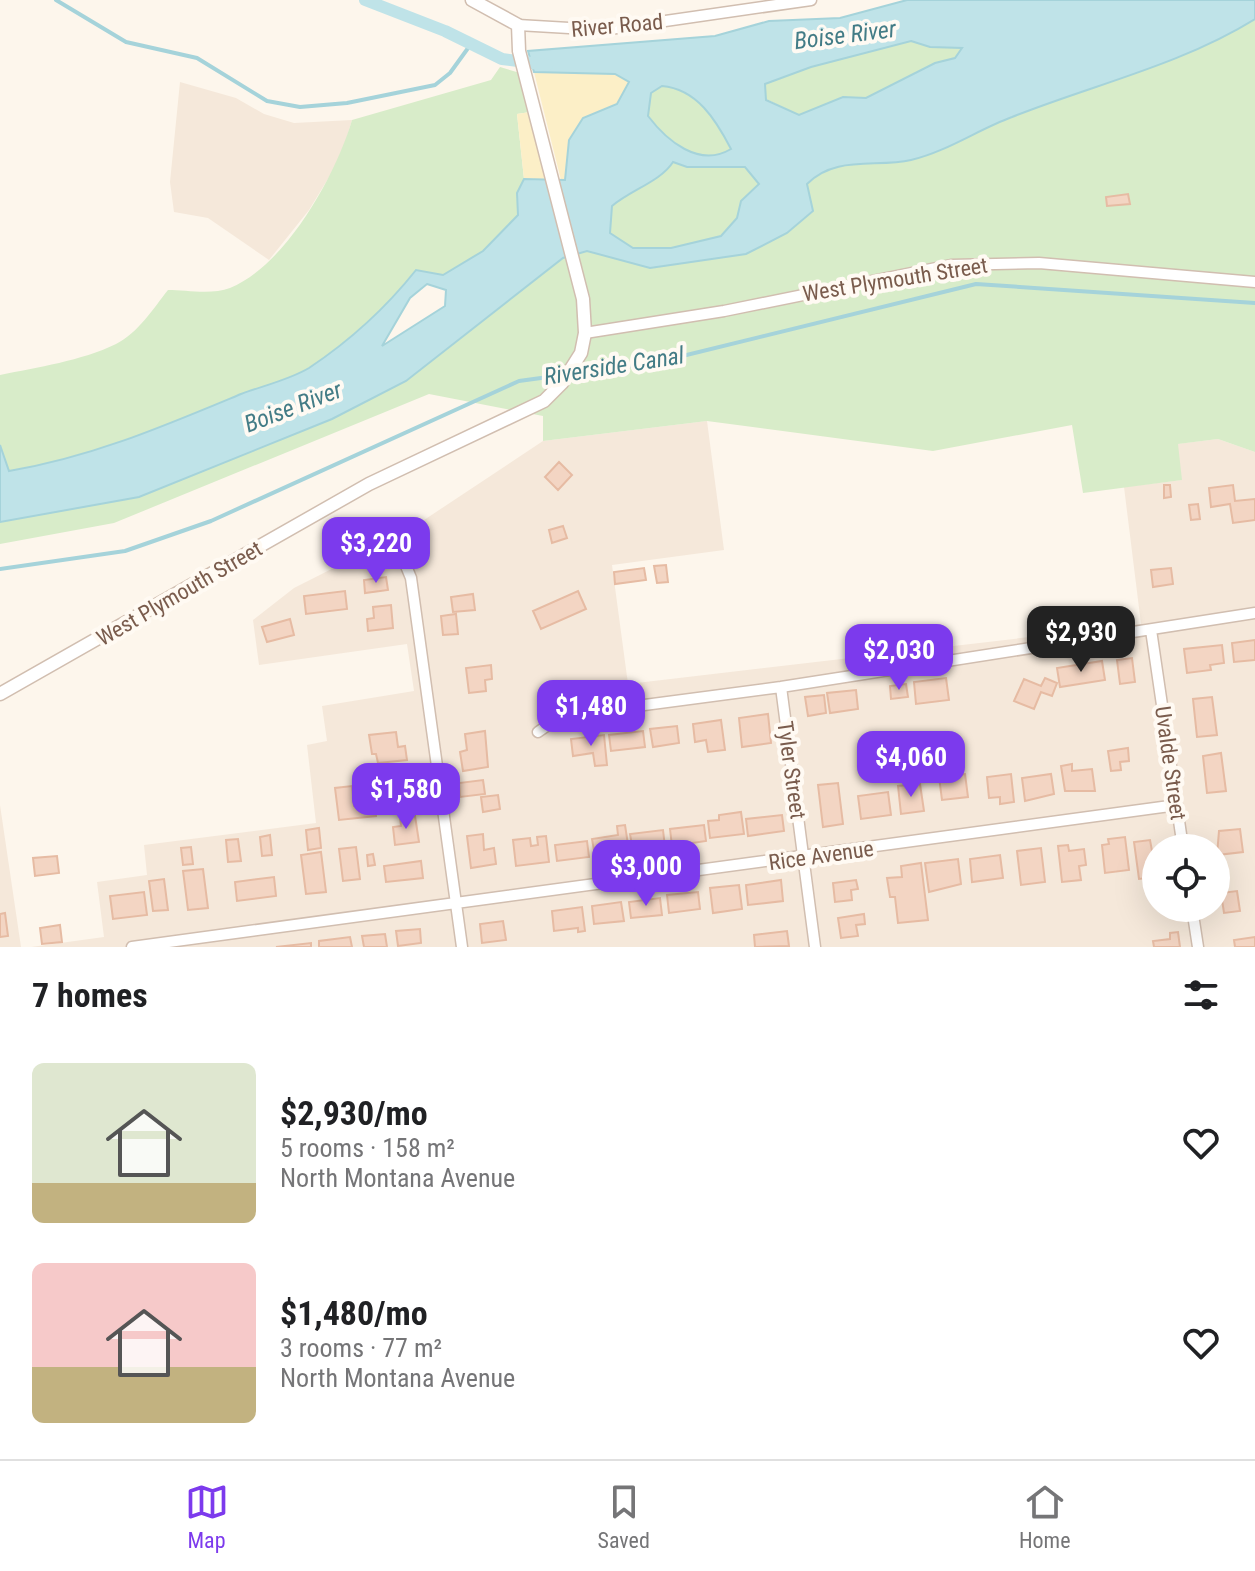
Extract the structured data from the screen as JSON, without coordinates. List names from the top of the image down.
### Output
{
  "streets": {
    "street": [
      "River Road",
      "West Plymouth Street",
      "Uvalde Street",
      "Tyler Street",
      "Rice Avenue"
    ]
  },
  "crossings": [
    ["River Road", "West Plymouth Street"],
    ["Uvalde Street", "Rice Avenue"],
    ["Tyler Street", "Rice Avenue"]
  ],
  "water": ["Boise River", "Riverside Canal"],
  "page": {
    "price": [
      "$3,220",
      "$2,930",
      "$2,030",
      "$1,480",
      "$4,060",
      "$1,580",
      "$3,000"
    ],
    "heading": "7 homes",
    "list": [
      {
        "name": "$2,930/mo",
        "note": "5 rooms · 158 m² · North Montana Avenue"
      },
      {
        "name": "$1,480/mo",
        "note": "3 rooms · 77 m² · North Montana Avenue"
      }
    ],
    "tabs": ["Map", "Saved", "Home"]
  }
}
